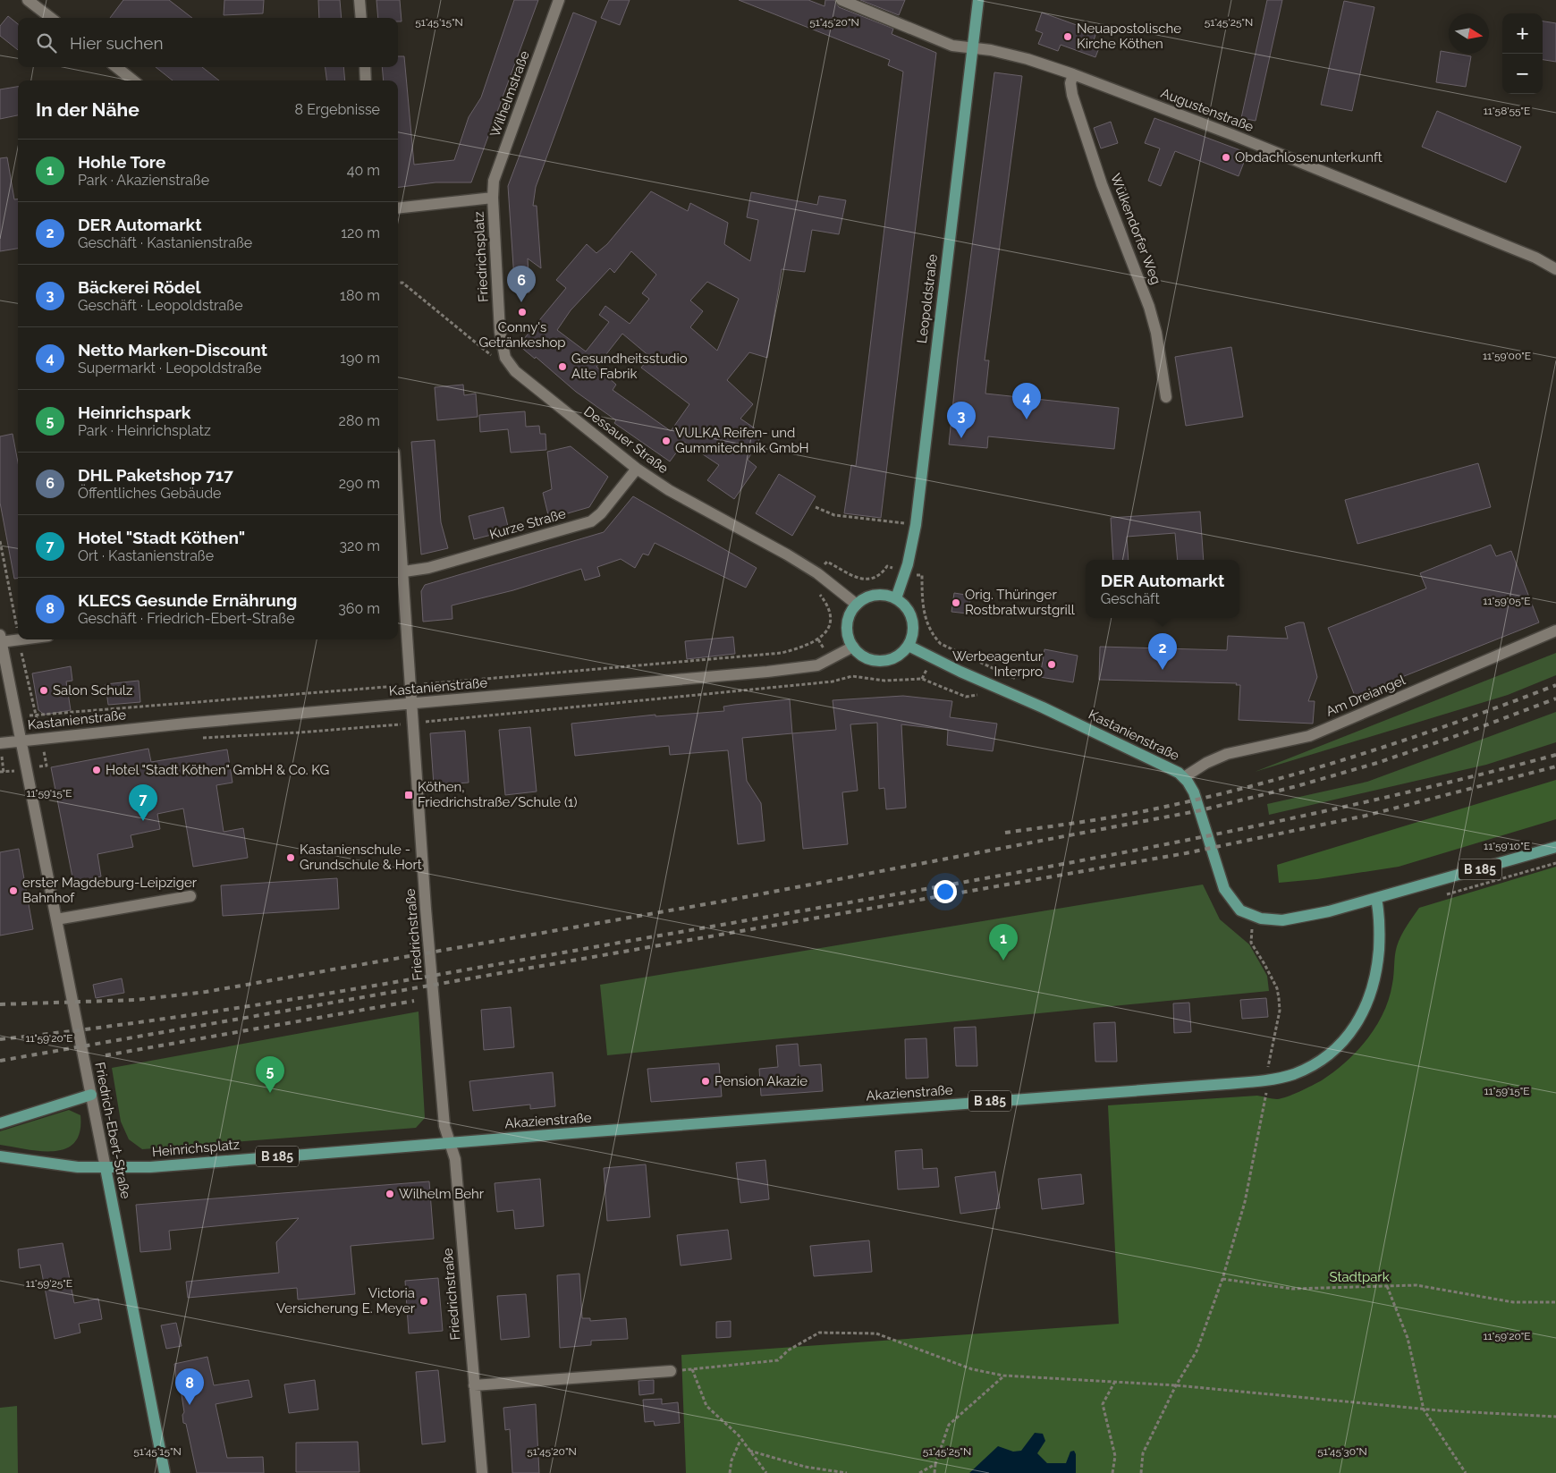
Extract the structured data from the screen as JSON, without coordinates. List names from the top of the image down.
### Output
{
  "streets": {
    "main road": [
      "Leopoldstraße",
      "Kastanienstraße",
      "B 185",
      "Akazienstraße",
      "Friedrich-Ebert-Straße",
      "Heinrichsplatz"
    ],
    "street": [
      "Wilhelmstraße",
      "Augustenstraße",
      "Wülkendorfer Weg",
      "Friedrichsplatz",
      "Dessauer Straße",
      "Kurze Straße",
      "Am Dreiangel",
      "Friedrichstraße"
    ]
  },
  "crossings": [
    ["Wilhelmstraße", "Friedrichsplatz"],
    ["Augustenstraße", "Wülkendorfer Weg"],
    ["Augustenstraße", "Leopoldstraße"],
    ["Friedrichsplatz", "Dessauer Straße"],
    ["Leopoldstraße", "Dessauer Straße"],
    ["Leopoldstraße", "Kastanienstraße"],
    ["Dessauer Straße", "Kurze Straße"],
    ["Dessauer Straße", "Kastanienstraße"],
    ["Kurze Straße", "Friedrichstraße"],
    ["Kastanienstraße", "Am Dreiangel"],
    ["Kastanienstraße", "B 185"],
    ["Kastanienstraße", "Friedrichstraße"],
    ["Kastanienstraße", "Akazienstraße"],
    ["Kastanienstraße", "Friedrich-Ebert-Straße"],
    ["B 185", "Akazienstraße"],
    ["B 185", "Friedrich-Ebert-Straße"],
    ["B 185", "Heinrichsplatz"],
    ["Friedrichstraße", "Akazienstraße"],
    ["Friedrichstraße", "Heinrichsplatz"],
    ["Akazienstraße", "Heinrichsplatz"],
    ["Friedrich-Ebert-Straße", "Heinrichsplatz"]
  ],
  "parks": ["Stadtpark"],
  "places": {
    "other": [
      "Neuapostolische Kirche Köthen",
      "Obdachlosenunterkunft",
      "Conny's Getränkeshop",
      "Gesundheitsstudio Alte Fabrik",
      "VULKA Reifen- und Gummitechnik GmbH",
      "Orig. Thüringer Rostbratwurstgrill",
      "Werbeagentur Interpro",
      "Salon Schulz",
      "Hotel \"Stadt Köthen\" GmbH & Co. KG",
      "Kastanienschule - Grundschule & Hort",
      "erster Magdeburg-Leipziger Bahnhof",
      "Pension Akazie",
      "Wilhelm Behr",
      "Victoria Versicherung E. Meyer"
    ],
    "transit": ["Köthen, Friedrichstraße/Schule (1)"]
  },
  "north": "right",
  "page": {
    "map_buttons": ["+", "−"],
    "search": "Hier suchen",
    "heading": ["In der Nähe", "8 Ergebnisse"],
    "list": [
      {
        "mark": "1",
        "name": "Hohle Tore",
        "note": "Park · Akazienstraße",
        "value": "40 m"
      },
      {
        "mark": "2",
        "name": "DER Automarkt",
        "note": "Geschäft · Kastanienstraße",
        "value": "120 m"
      },
      {
        "mark": "3",
        "name": "Bäckerei Rödel",
        "note": "Geschäft · Leopoldstraße",
        "value": "180 m"
      },
      {
        "mark": "4",
        "name": "Netto Marken-Discount",
        "note": "Supermarkt · Leopoldstraße",
        "value": "190 m"
      },
      {
        "mark": "5",
        "name": "Heinrichspark",
        "note": "Park · Heinrichsplatz",
        "value": "280 m"
      },
      {
        "mark": "6",
        "name": "DHL Paketshop 717",
        "note": "Öffentliches Gebäude",
        "value": "290 m"
      },
      {
        "mark": "7",
        "name": "Hotel \"Stadt Köthen\"",
        "note": "Ort · Kastanienstraße",
        "value": "320 m"
      },
      {
        "mark": "8",
        "name": "KLECS Gesunde Ernährung",
        "note": "Geschäft · Friedrich-Ebert-Straße",
        "value": "360 m"
      }
    ],
    "pins": [
      "6",
      "4",
      "3",
      "2",
      "7",
      "1",
      "5",
      "8"
    ],
    "popup": ["DER Automarkt", "Geschäft"]
  },
  "coordinates": [
    "51°45'15\"N",
    "51°45'20\"N",
    "51°45'25\"N",
    "11°58'55\"E",
    "11°59'00\"E",
    "11°59'05\"E",
    "11°59'15\"E",
    "11°59'10\"E",
    "11°59'20\"E",
    "11°59'25\"E",
    "51°45'30\"N"
  ]
}
